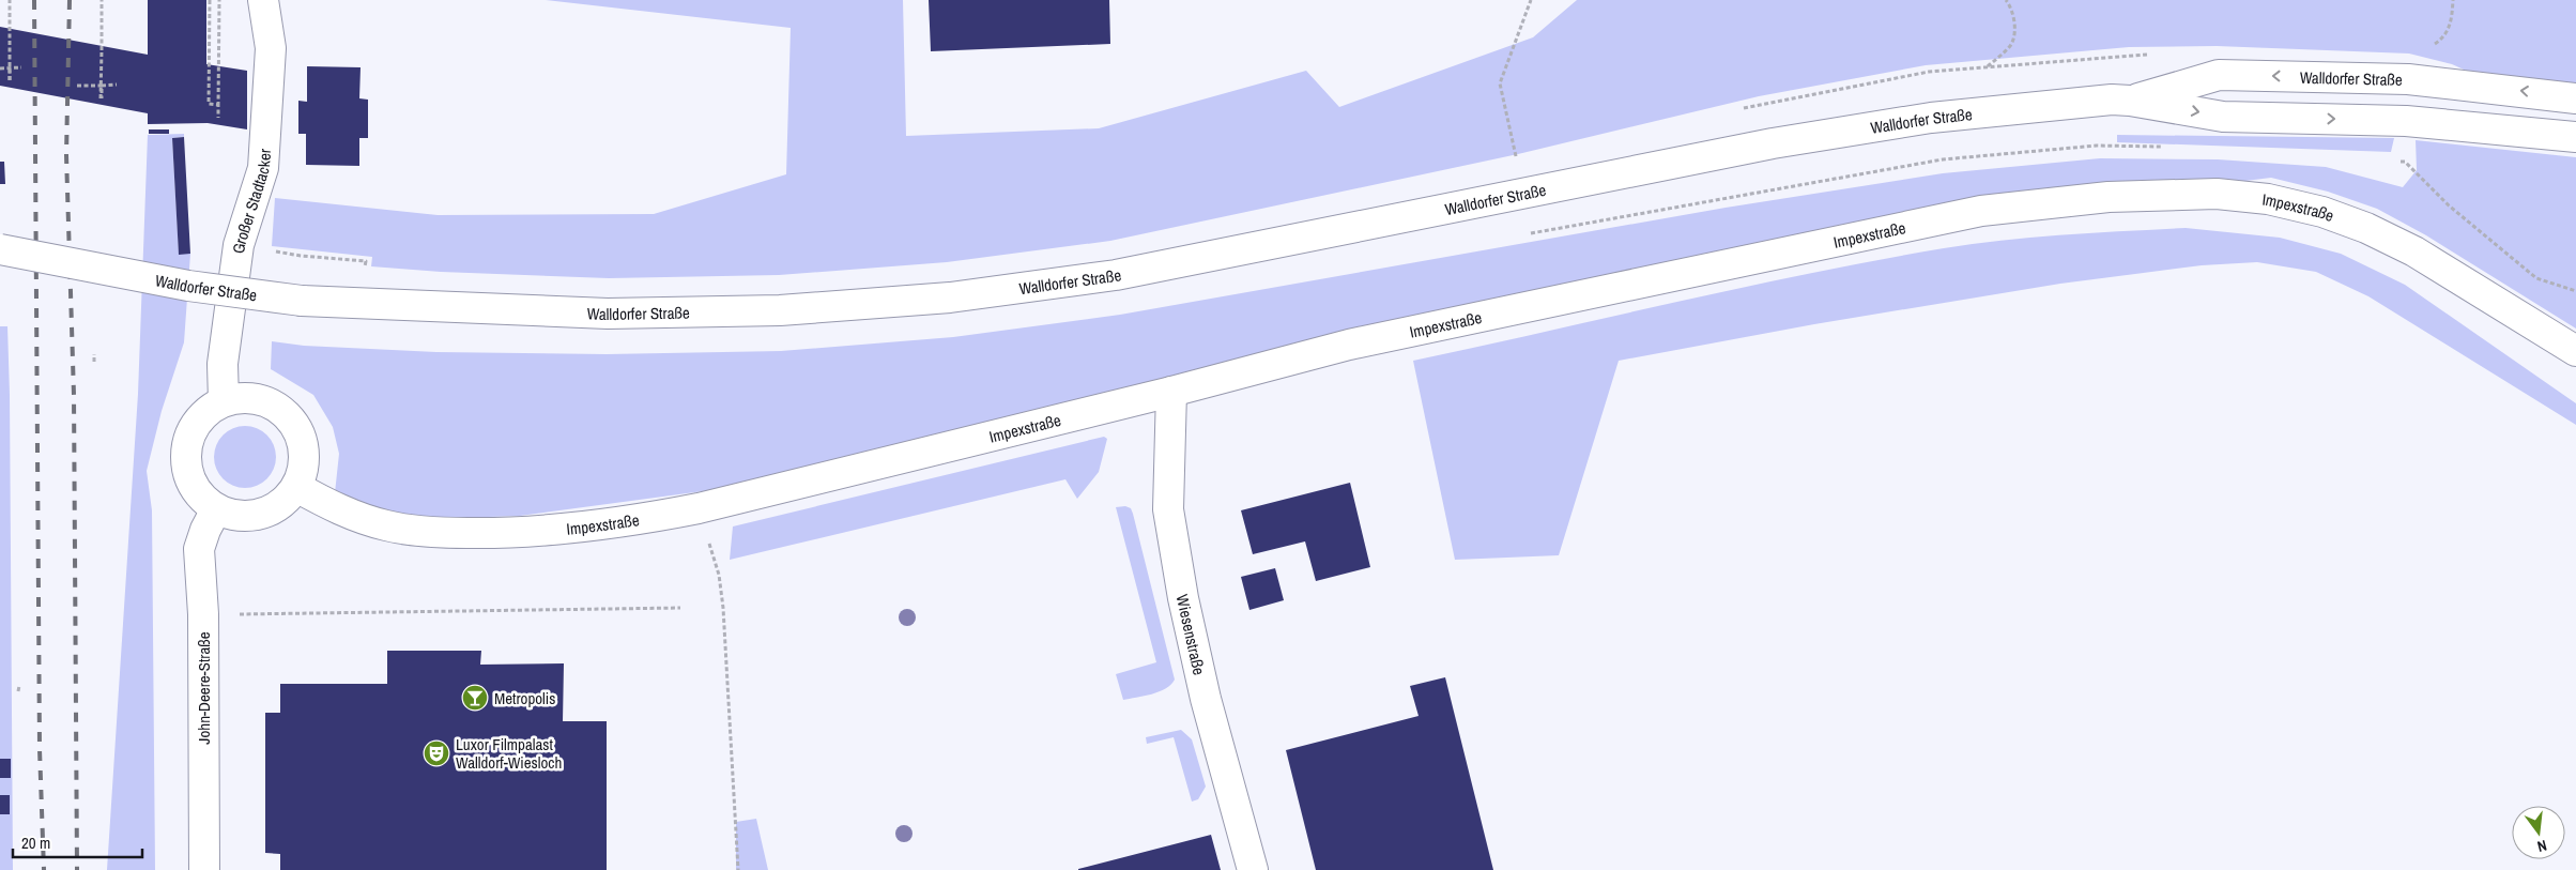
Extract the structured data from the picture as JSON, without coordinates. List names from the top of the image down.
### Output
{
  "streets": {
    "street": [
      "Walldorfer Straße",
      "Großer Stadtacker",
      "Impexstraße",
      "Wiesenstraße",
      "John-Deere-Straße"
    ]
  },
  "crossings": [
    ["Großer Stadtacker", "Impexstraße"],
    ["Großer Stadtacker", "John-Deere-Straße"],
    ["Impexstraße", "Wiesenstraße"],
    ["Impexstraße", "John-Deere-Straße"]
  ],
  "places": {
    "bar": ["Metropolis"],
    "theatre": ["Luxor Filmpalast Walldorf-Wiesloch"]
  },
  "scale_bar": "20 m",
  "north": "bottom"
}
